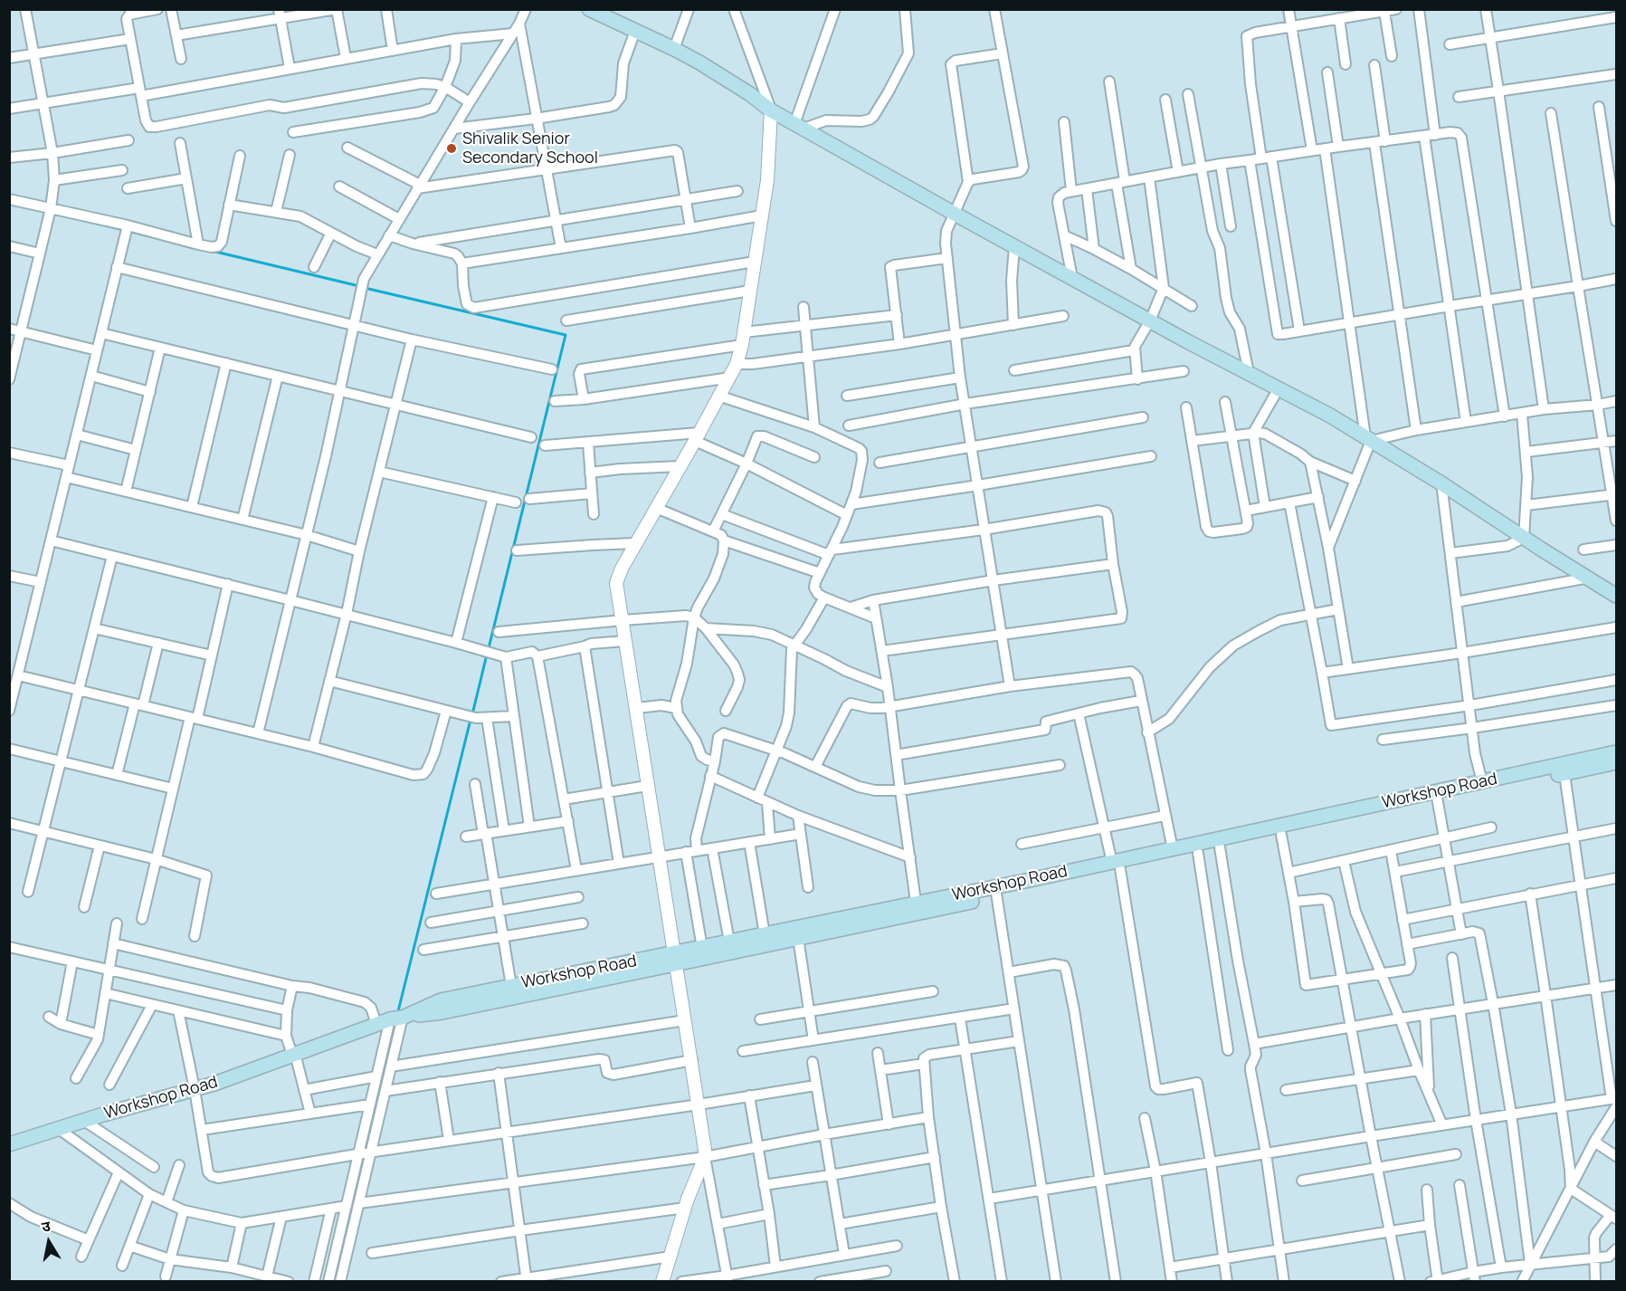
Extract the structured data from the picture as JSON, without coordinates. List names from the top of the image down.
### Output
{
  "streets": {
    "main road": ["Workshop Road"]
  },
  "places": ["Shivalik Senior Secondary School"],
  "north": "top"
}
